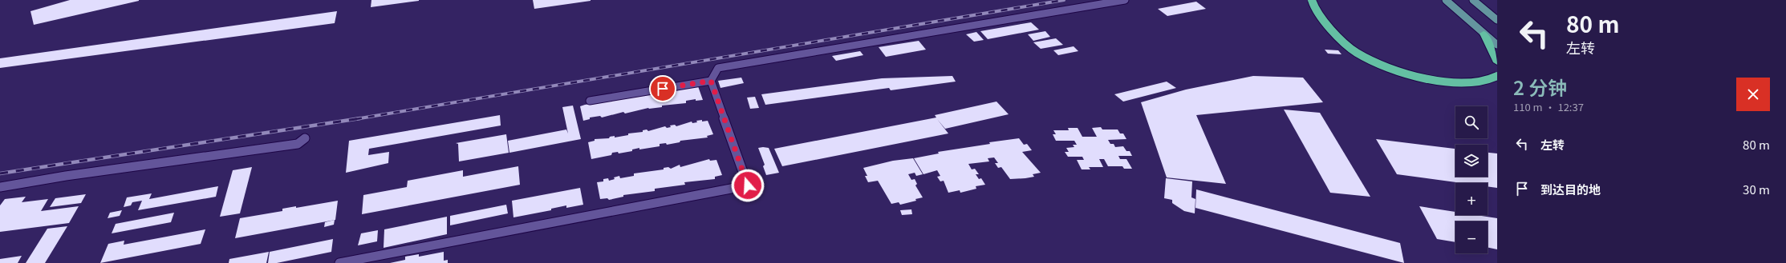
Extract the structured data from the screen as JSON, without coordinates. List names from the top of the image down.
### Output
{
  "page": {
    "turn": ["80 m", "左转"],
    "heading": ["2 分钟", "110 m · 12:37"],
    "map_buttons": ["+", "−"],
    "list": [
      {
        "name": "左转",
        "value": "80 m"
      },
      {
        "name": "到达目的地",
        "value": "30 m"
      }
    ]
  }
}
